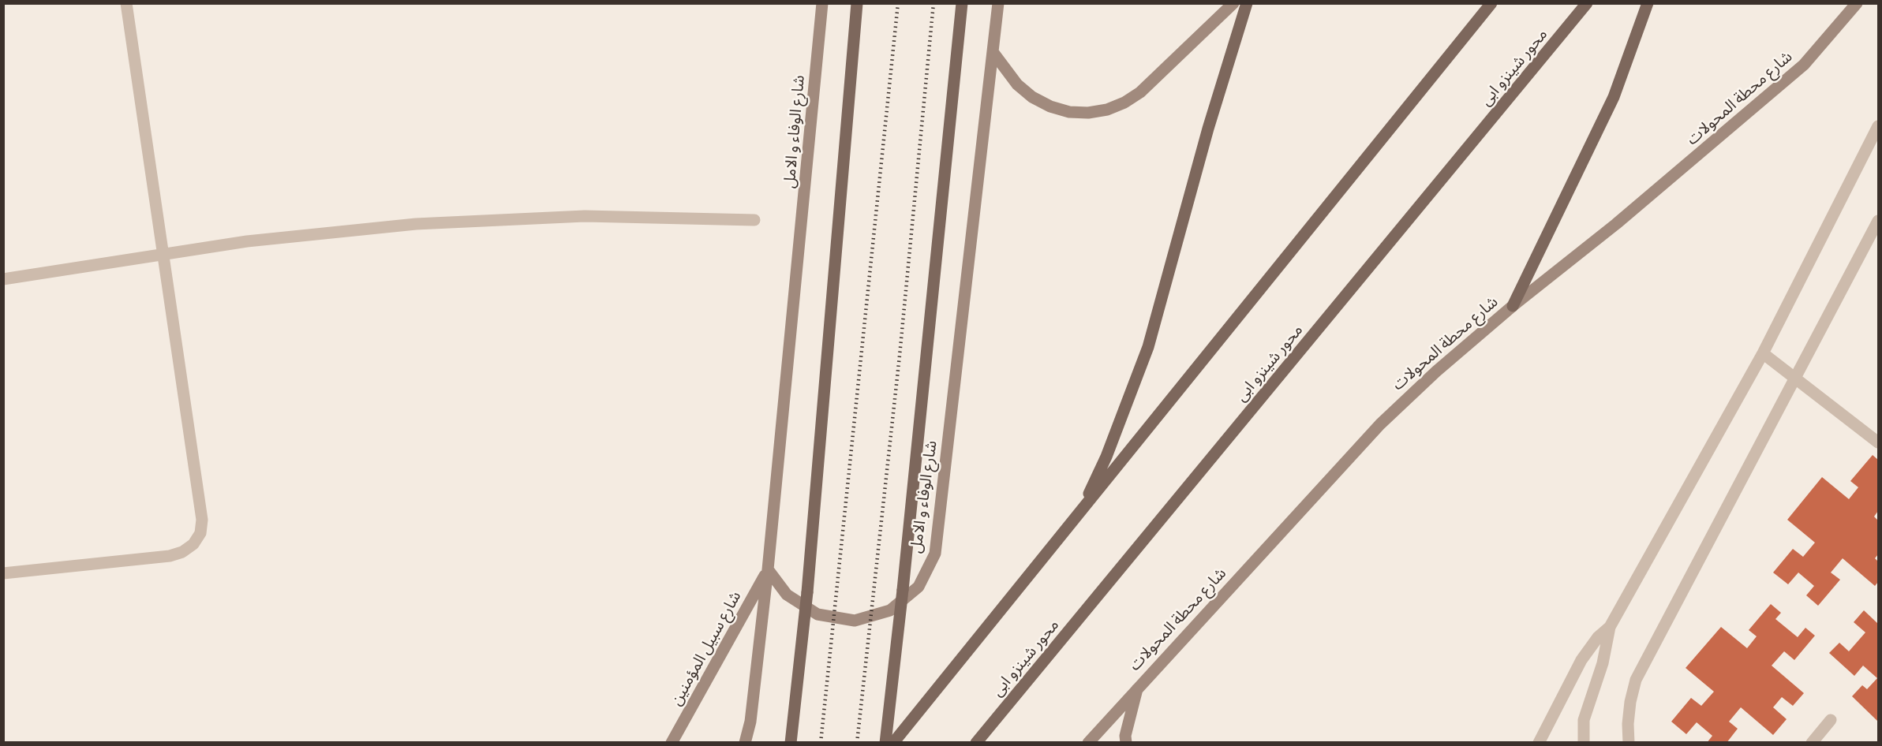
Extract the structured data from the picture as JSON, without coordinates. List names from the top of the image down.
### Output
{
  "streets": {
    "main road": ["محور شينزو ابى"],
    "street": ["شارع محطة المحولات", "شارع الوفاء و الامل", "شارع سبيل المؤمنين"]
  },
  "crossings": [
    ["شارع الوفاء و الامل", "شارع سبيل المؤمنين"]
  ]
}
